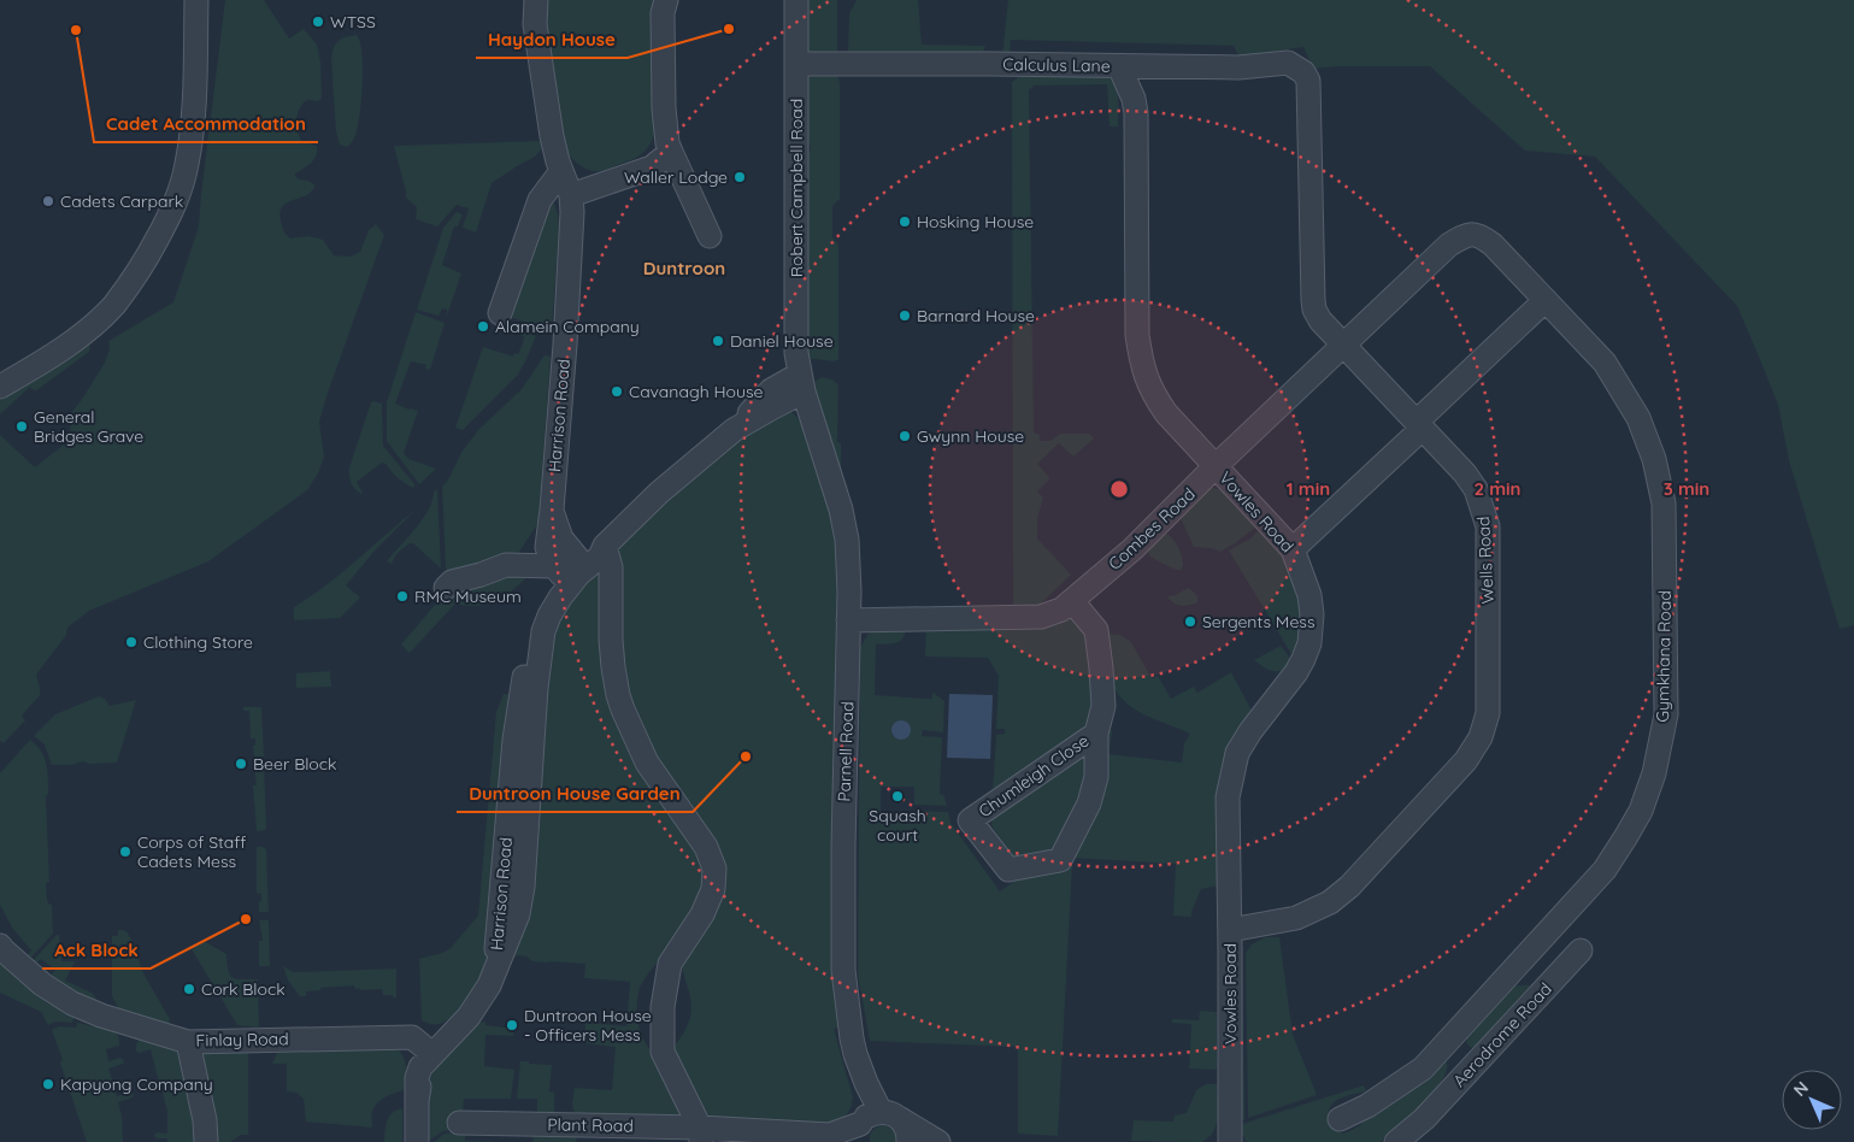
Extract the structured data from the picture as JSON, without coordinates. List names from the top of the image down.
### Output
{
  "streets": {
    "street": [
      "Calculus Lane",
      "Robert Campbell Road",
      "Harrison Road",
      "Vowles Road",
      "Combes Road",
      "Wells Road",
      "Gymkhana Road",
      "Parnell Road",
      "Chumleigh Close",
      "Aerodrome Road",
      "Finlay Road",
      "Plant Road"
    ]
  },
  "crossings": [
    ["Calculus Lane", "Robert Campbell Road"],
    ["Calculus Lane", "Vowles Road"],
    ["Calculus Lane", "Wells Road"],
    ["Robert Campbell Road", "Parnell Road"],
    ["Harrison Road", "Finlay Road"],
    ["Vowles Road", "Combes Road"],
    ["Vowles Road", "Wells Road"],
    ["Combes Road", "Wells Road"],
    ["Combes Road", "Gymkhana Road"],
    ["Combes Road", "Parnell Road"],
    ["Combes Road", "Chumleigh Close"],
    ["Parnell Road", "Plant Road"]
  ],
  "districts": ["Duntroon"],
  "places": [
    "WTSS",
    "Haydon House",
    "Cadet Accommodation",
    "Waller Lodge",
    "Cadets Carpark",
    "Hosking House",
    "Barnard House",
    "Alamein Company",
    "Daniel House",
    "Cavanagh House",
    "General Bridges Grave",
    "Gwynn House",
    "RMC Museum",
    "Sergents Mess",
    "Clothing Store",
    "Duntroon House Garden",
    "Beer Block",
    "Squash court",
    "Corps of Staff Cadets Mess",
    "Ack Block",
    "Cork Block",
    "Duntroon House - Officers Mess",
    "Kapyong Company"
  ],
  "north": "top left",
  "rings": ["1 min", "2 min", "3 min"]
}
